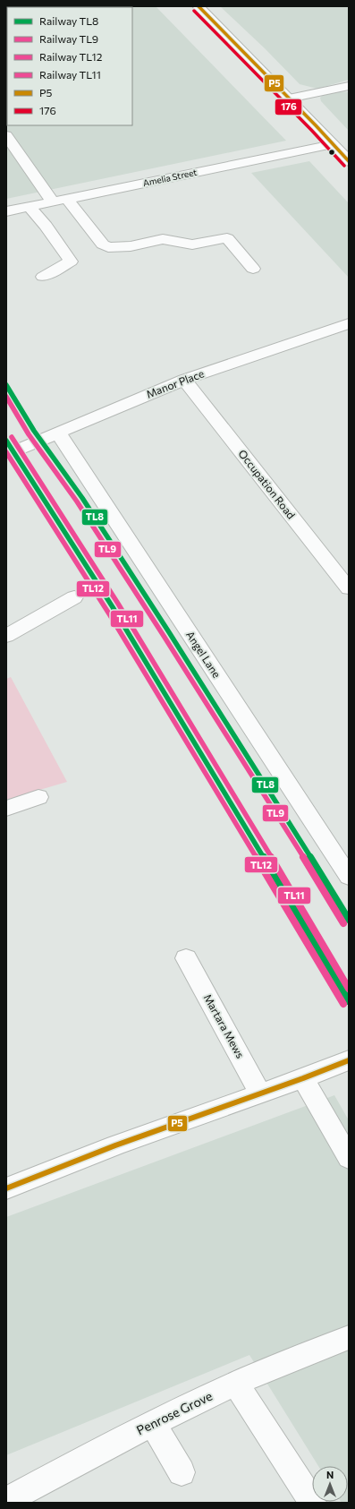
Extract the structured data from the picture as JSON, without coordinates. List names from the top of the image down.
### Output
{
  "streets": {
    "street": [
      "Amelia Street",
      "Manor Place",
      "Occupation Road",
      "Angel Lane",
      "Martara Mews",
      "Penrose Grove"
    ]
  },
  "crossings": [
    ["Manor Place", "Occupation Road"],
    ["Manor Place", "Angel Lane"]
  ],
  "lines": [
    "transit line P5",
    "transit line 176",
    "rail line TL8",
    "rail line TL9",
    "rail line TL11",
    "rail line TL12"
  ],
  "legend": [
    "Railway TL8",
    "Railway TL9",
    "Railway TL12",
    "Railway TL11",
    "P5",
    "176"
  ],
  "north": "top"
}
